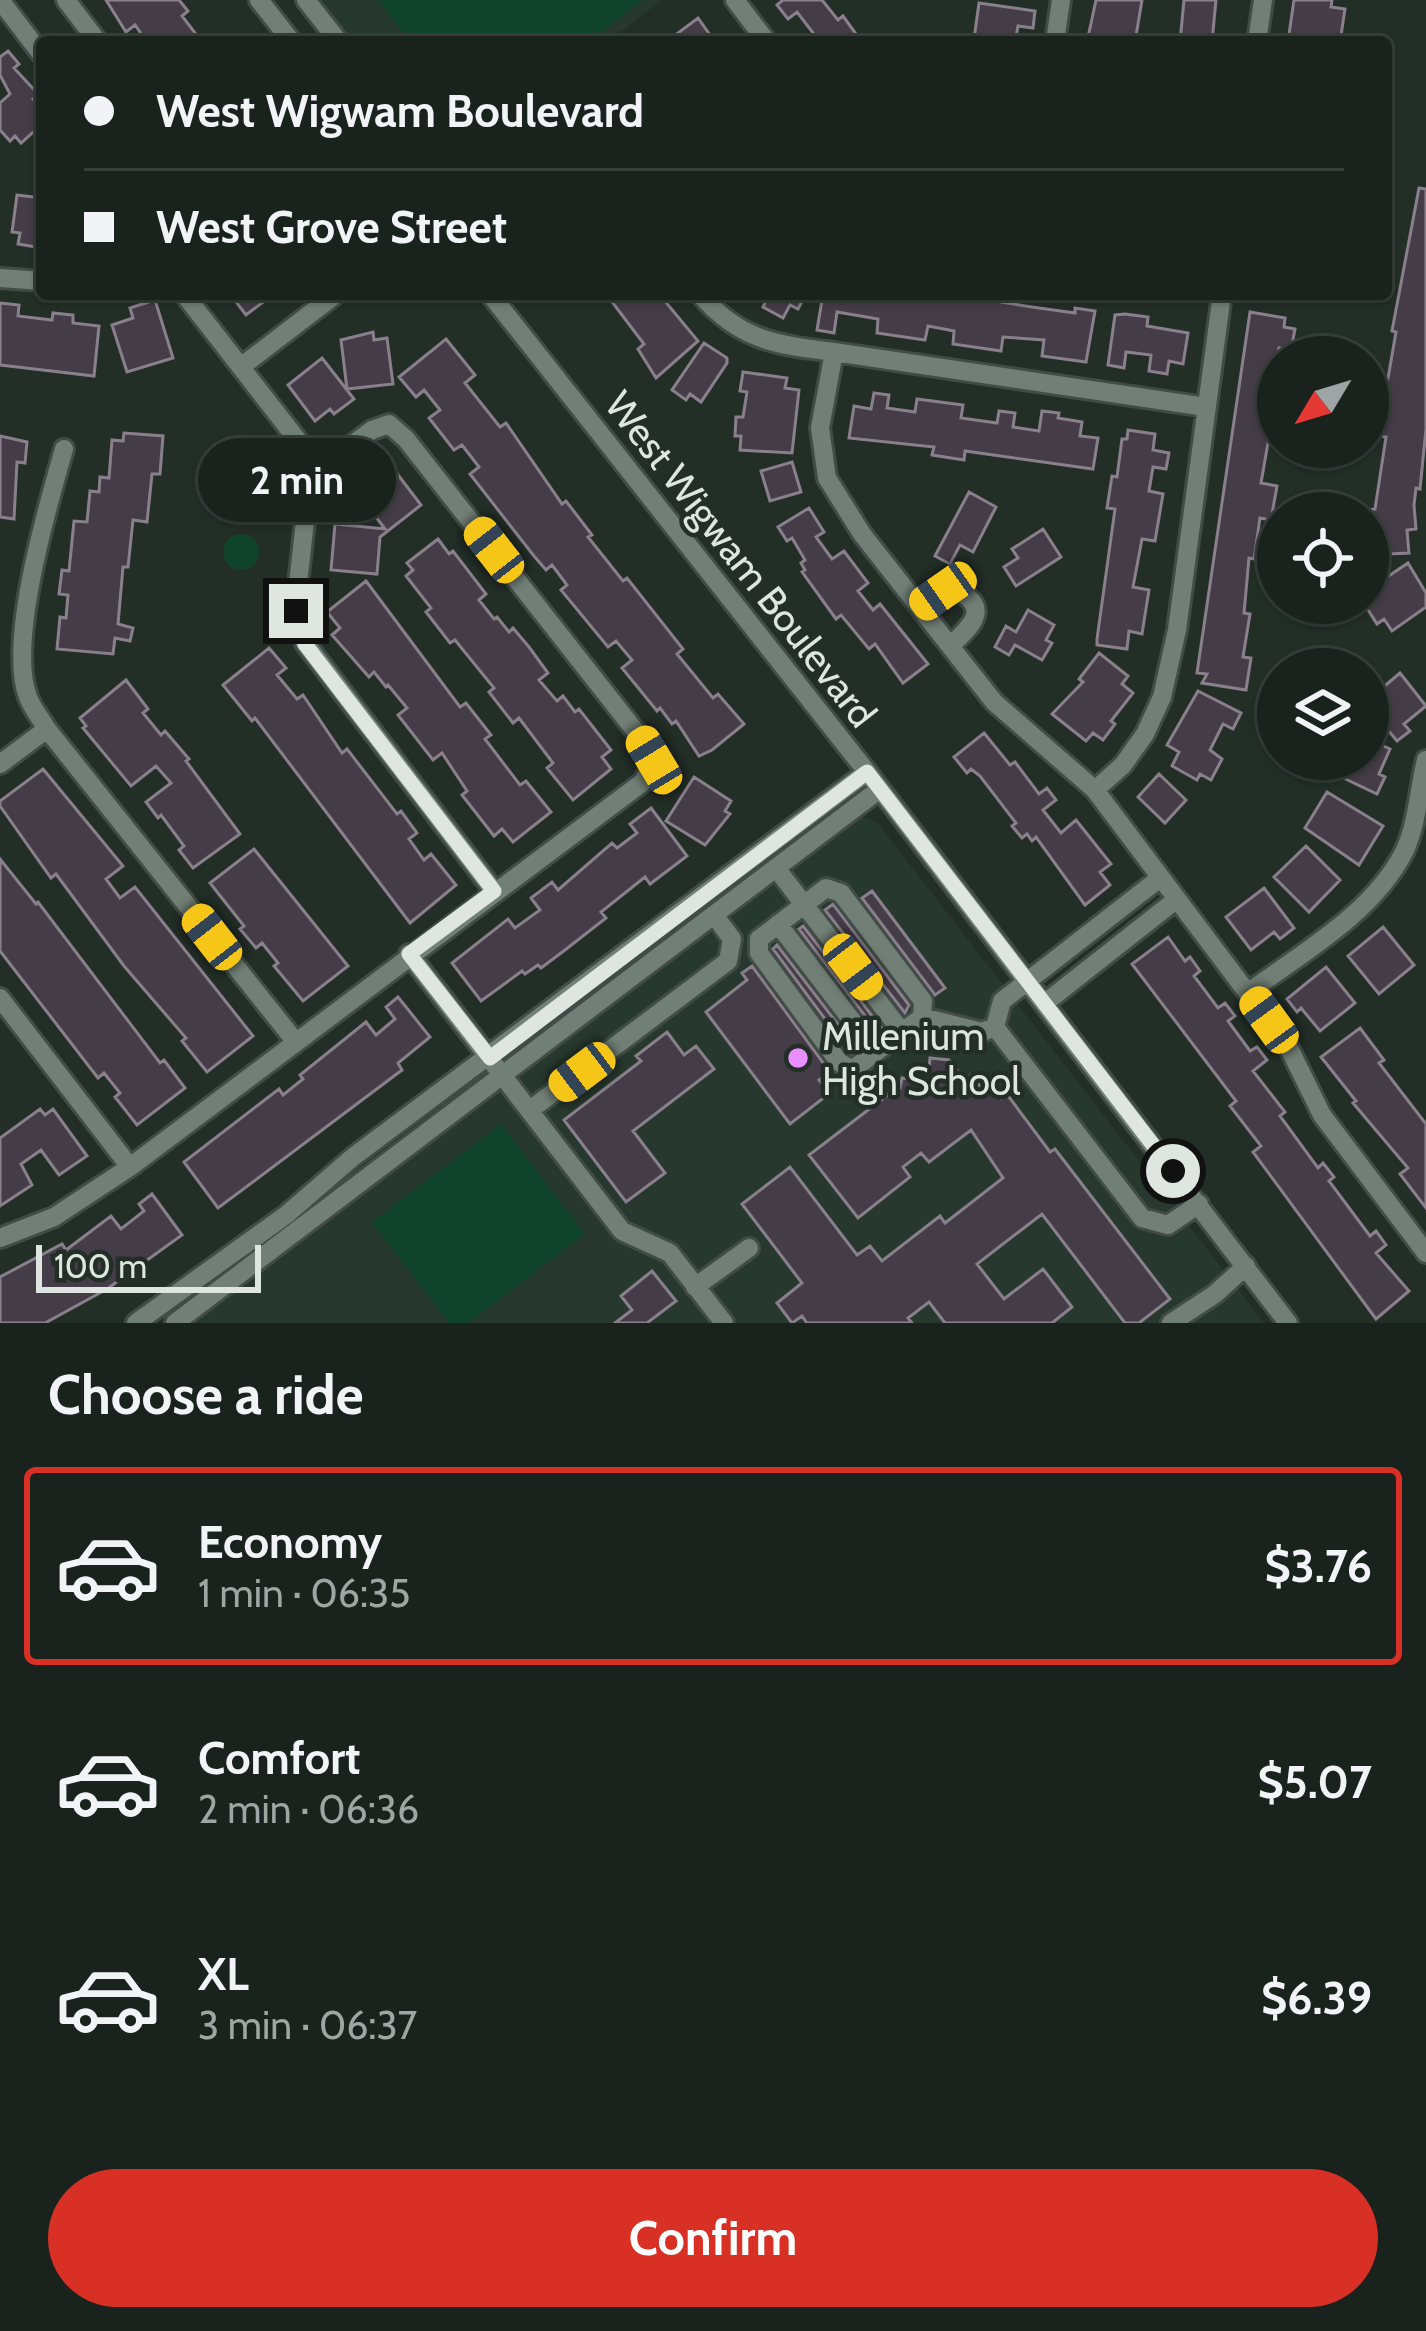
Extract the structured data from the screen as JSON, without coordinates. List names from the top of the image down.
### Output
{
  "streets": {
    "street": ["West Wigwam Boulevard"]
  },
  "places": ["Millenium High School"],
  "scale_bar": "100 m",
  "north": "bottom left",
  "page": {
    "banner": ["West Wigwam Boulevard", "West Grove Street"],
    "bubble": "2 min",
    "scale": "100 m",
    "heading": "Choose a ride",
    "list": [
      {
        "name": "Economy",
        "note": "1 min · 06:35",
        "value": "$3.76"
      },
      {
        "name": "Comfort",
        "note": "2 min · 06:36",
        "value": "$5.07"
      },
      {
        "name": "XL",
        "note": "3 min · 06:37",
        "value": "$6.39"
      }
    ],
    "buttons": "Confirm"
  }
}
